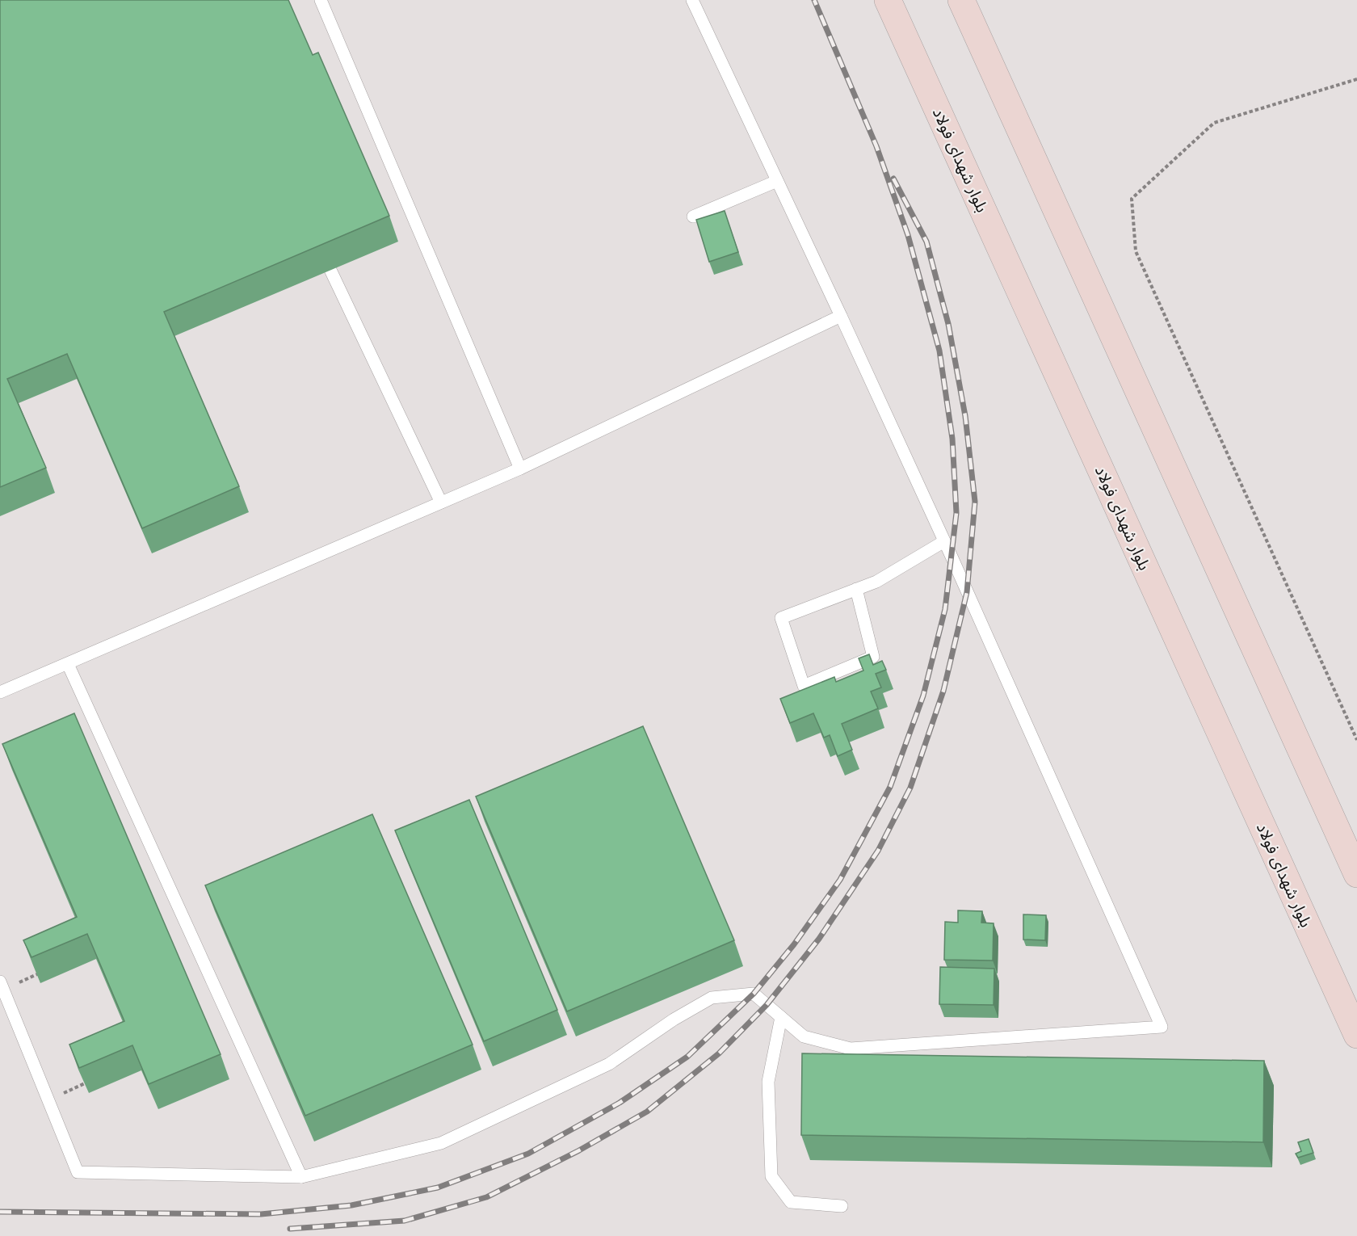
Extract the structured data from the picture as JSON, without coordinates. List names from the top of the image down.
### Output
{
  "streets": {
    "street": ["بلوار شهدای فولاد"]
  }
}
